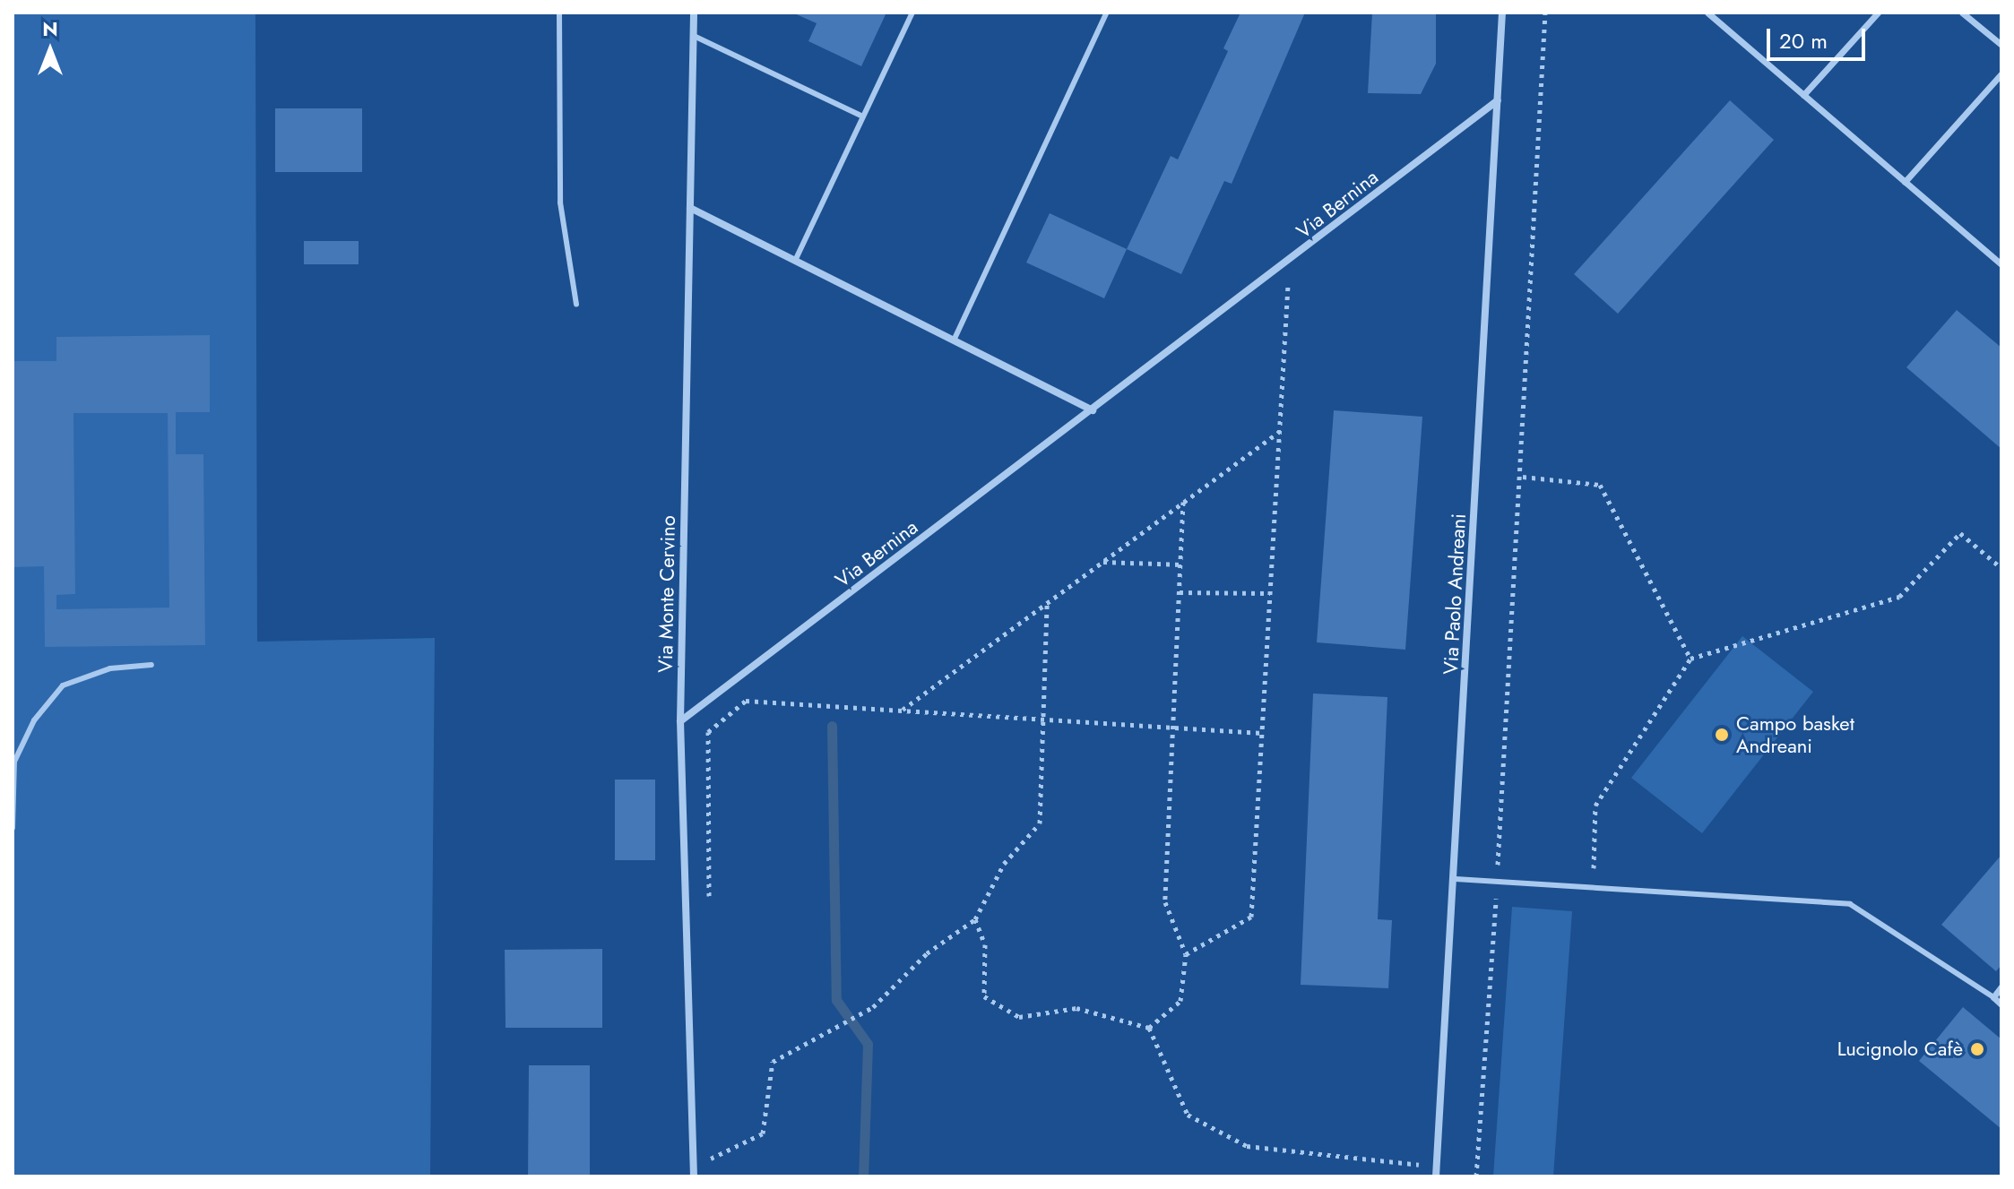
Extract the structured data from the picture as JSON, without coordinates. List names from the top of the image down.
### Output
{
  "streets": {
    "street": ["Via Bernina", "Via Monte Cervino", "Via Paolo Andreani"]
  },
  "crossings": [
    ["Via Bernina", "Via Monte Cervino"],
    ["Via Bernina", "Via Paolo Andreani"]
  ],
  "places": ["Campo basket Andreani", "Lucignolo Cafè"],
  "scale_bar": "20 m",
  "north": "top"
}
